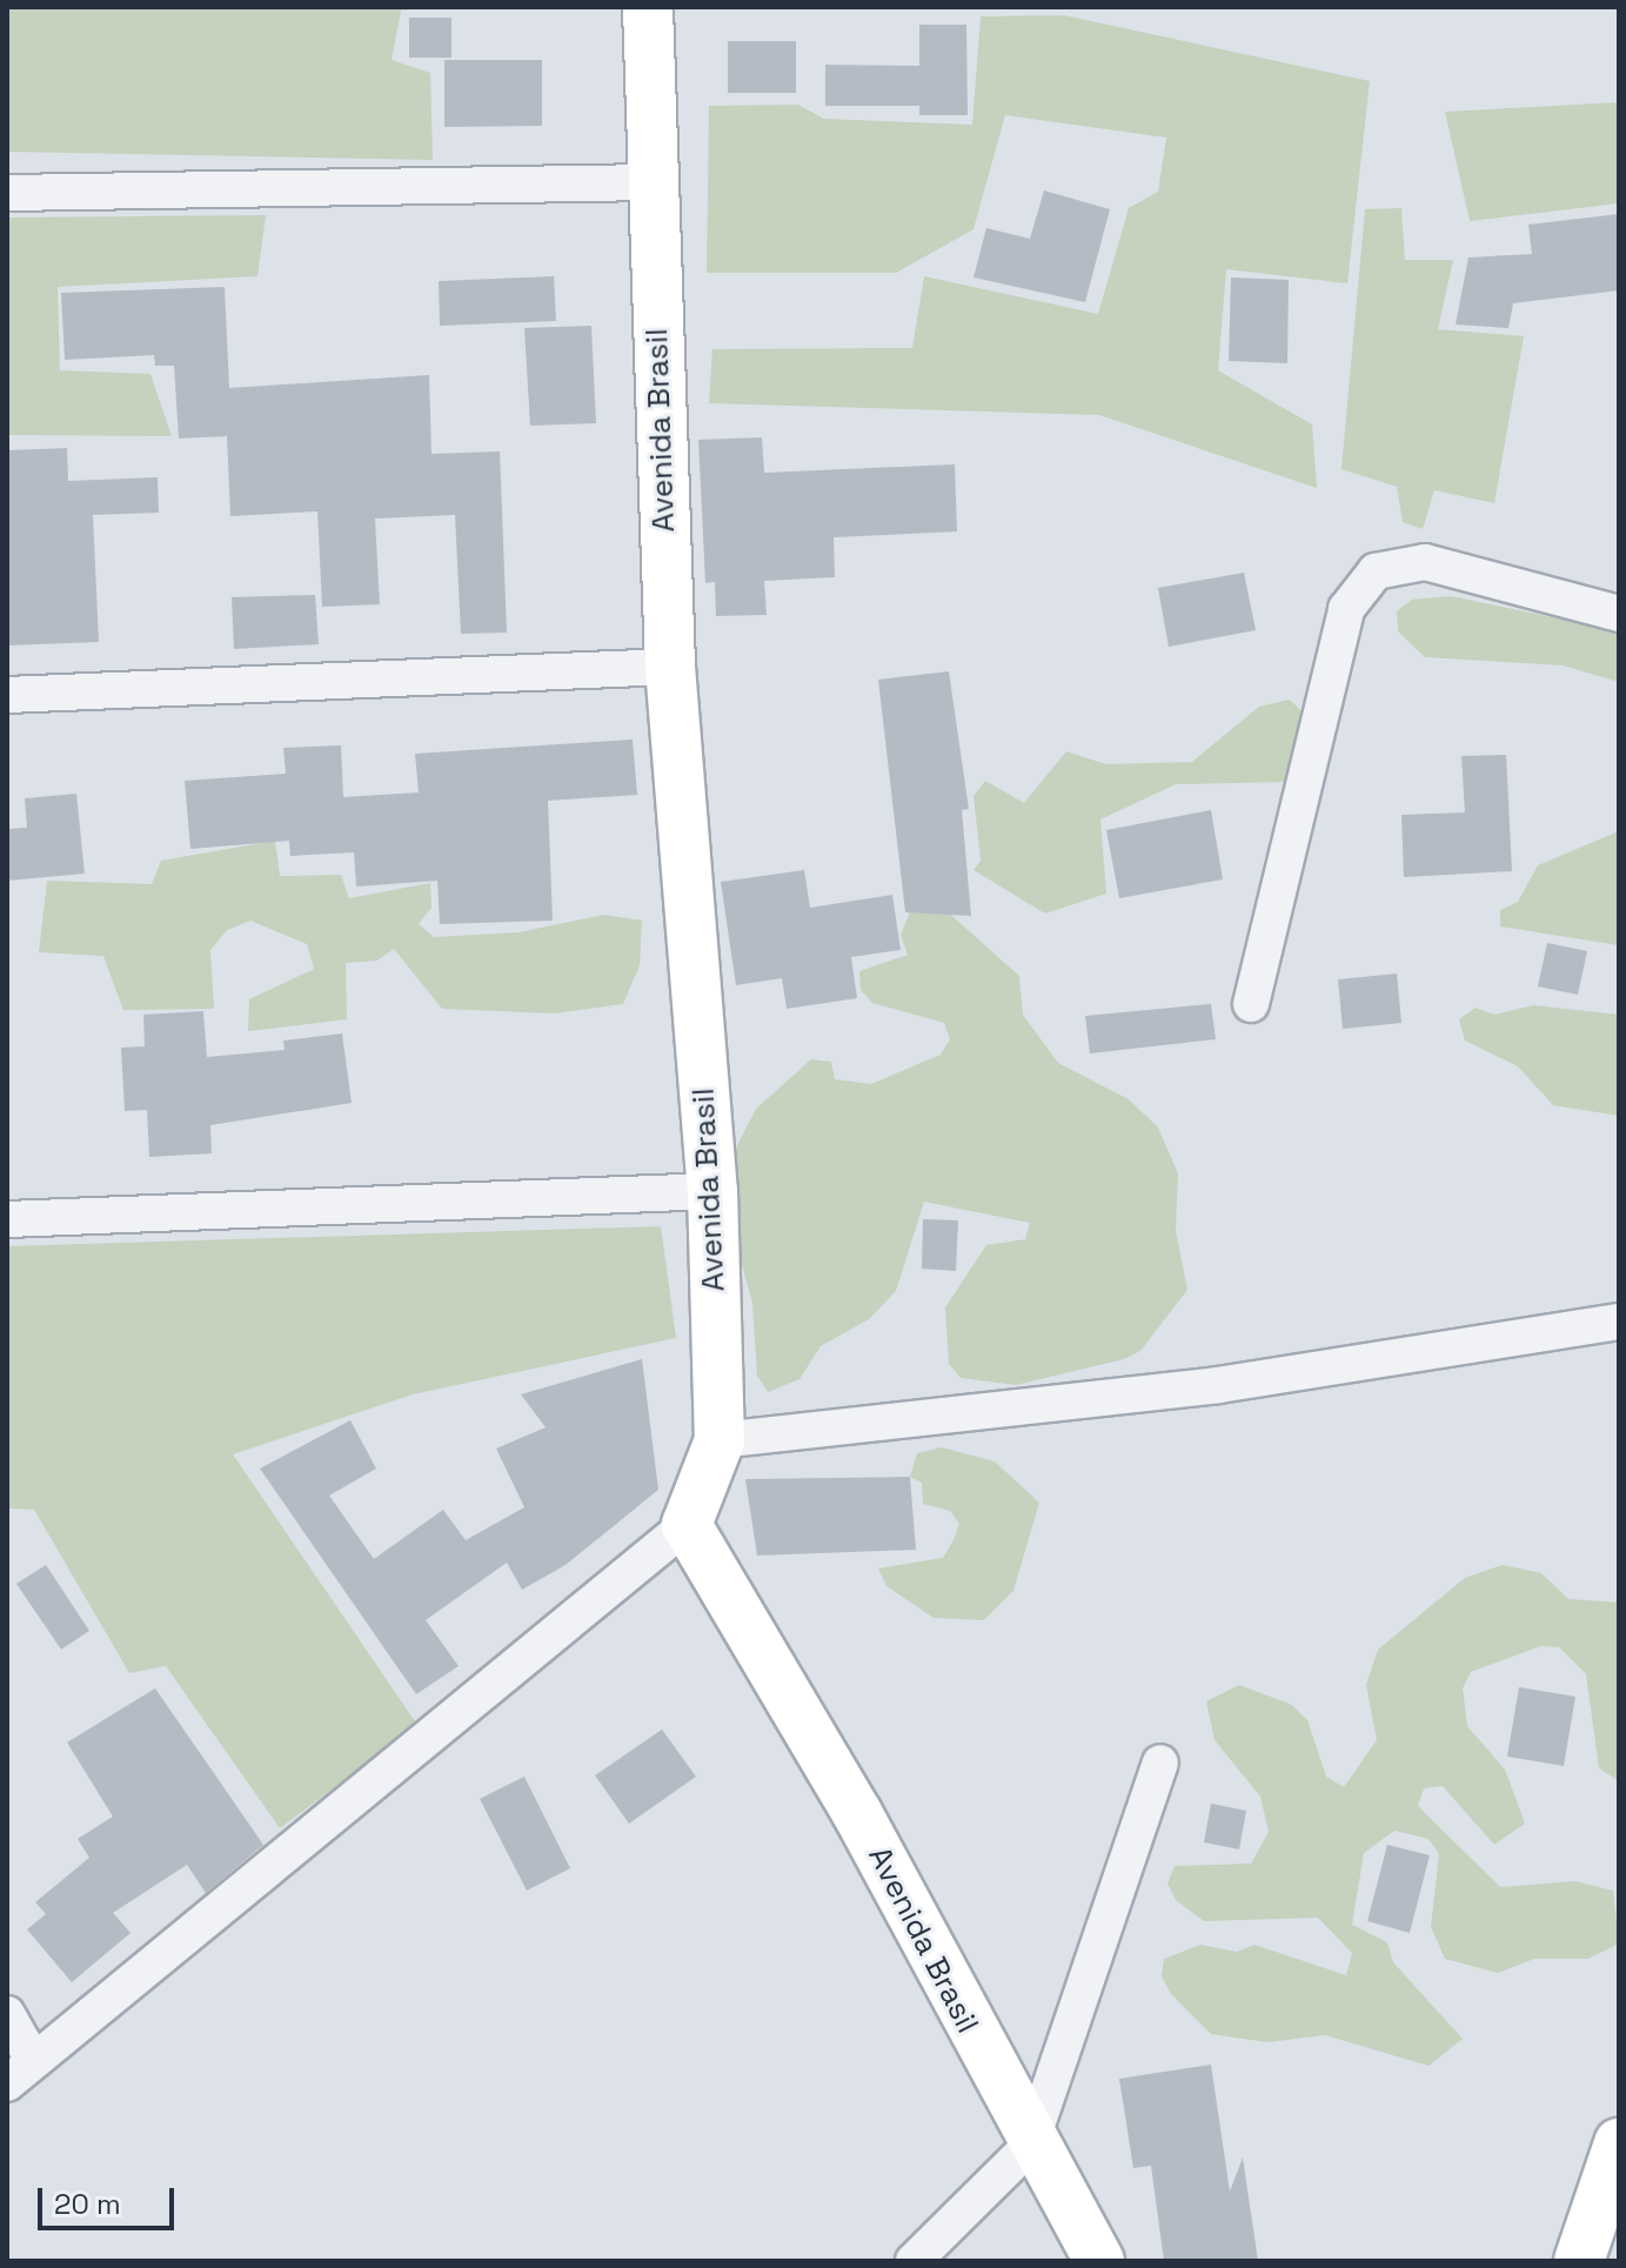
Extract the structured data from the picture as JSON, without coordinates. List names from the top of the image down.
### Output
{
  "streets": {
    "street": ["Avenida Brasil"]
  },
  "scale_bar": "20 m"
}
